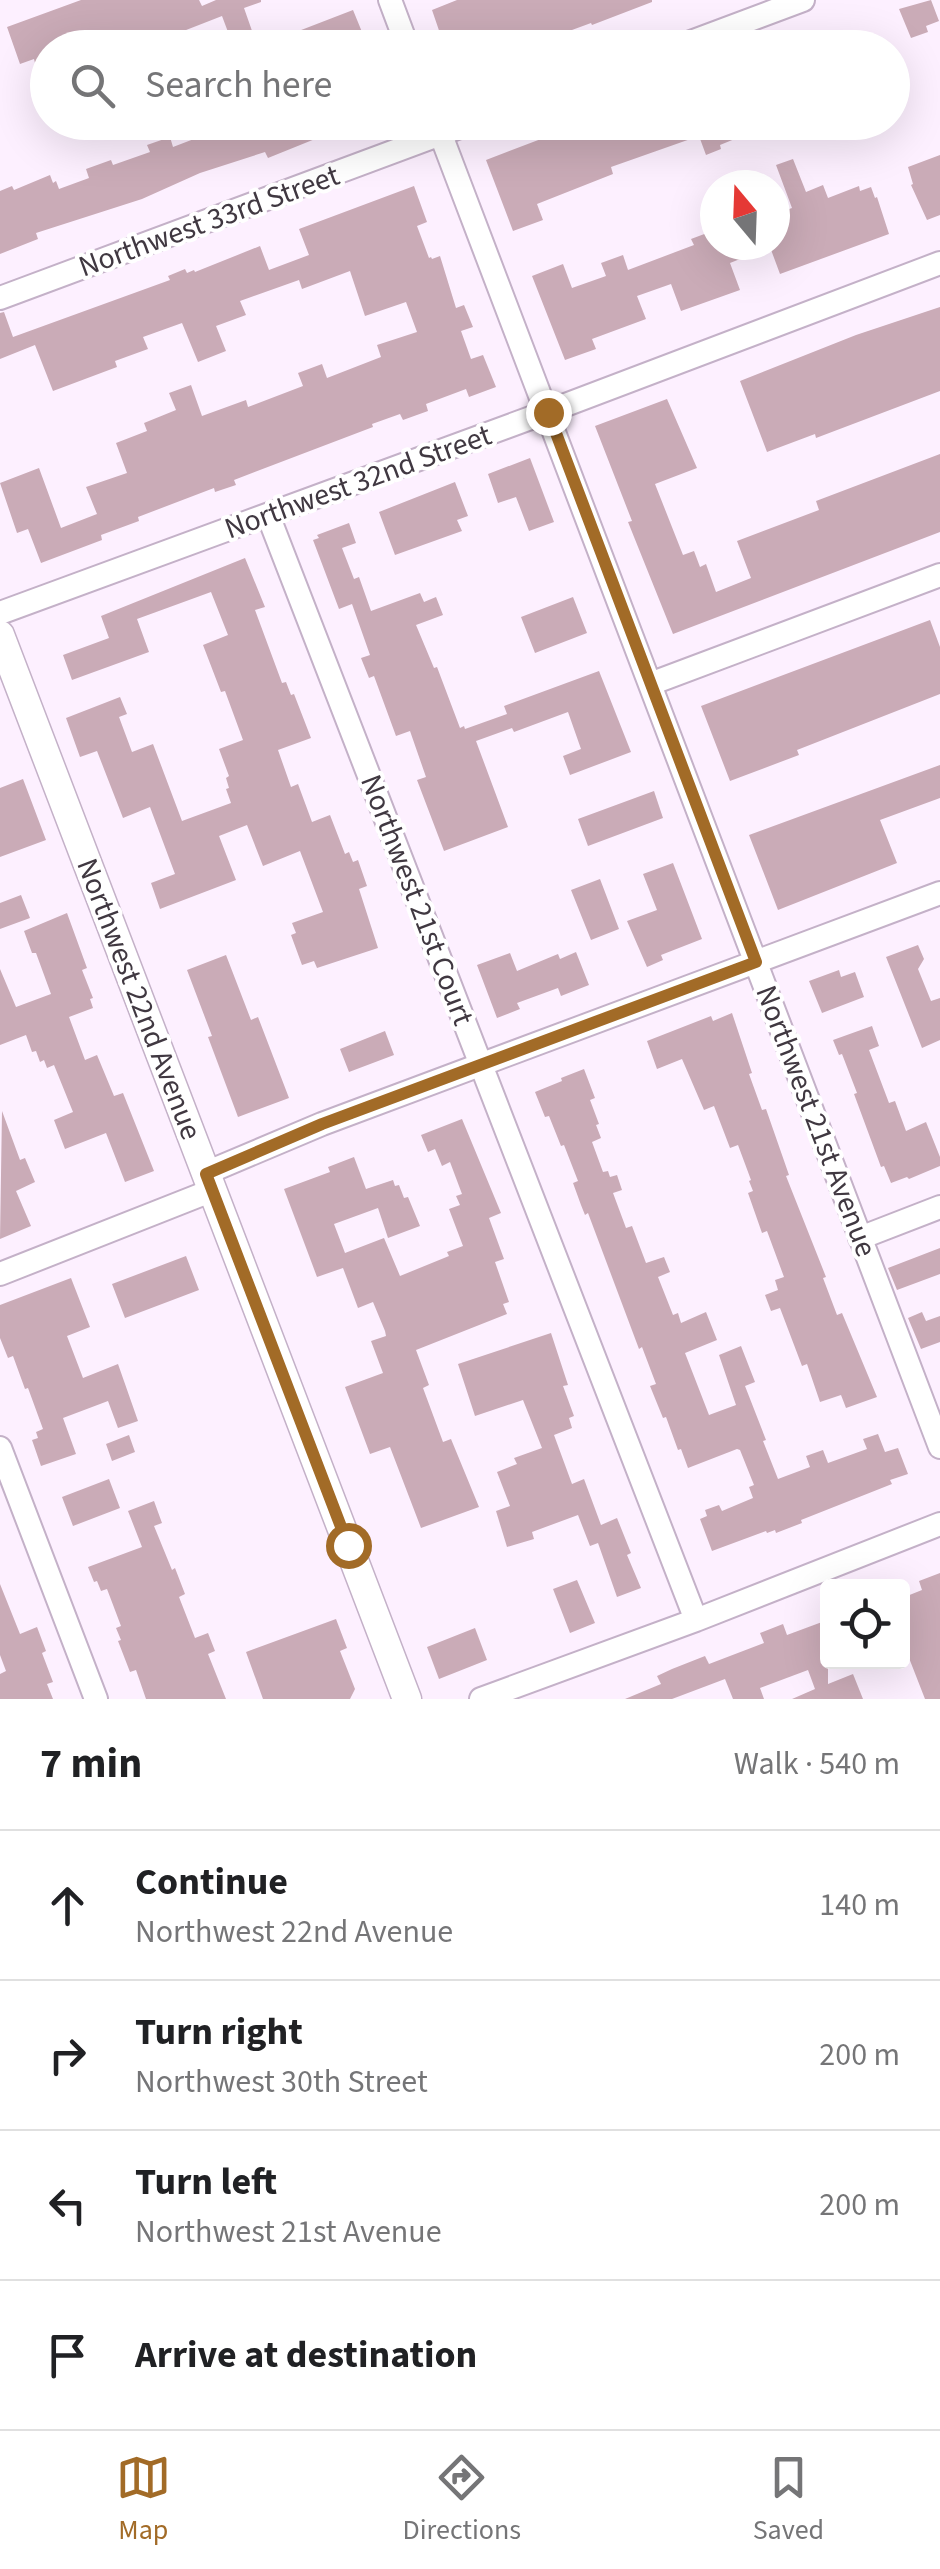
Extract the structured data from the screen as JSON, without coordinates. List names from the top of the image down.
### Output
{
  "streets": {
    "main road": ["Northwest 22nd Avenue"],
    "street": [
      "Northwest 33rd Street",
      "Northwest 32nd Street",
      "Northwest 21st Court",
      "Northwest 21st Avenue"
    ]
  },
  "crossings": [
    ["Northwest 32nd Street", "Northwest 21st Court"],
    ["Northwest 32nd Street", "Northwest 21st Avenue"]
  ],
  "north": "top",
  "page": {
    "search": "Search here",
    "heading": ["7 min", "Walk · 540 m"],
    "list": [
      ["Continue", "Northwest 22nd Avenue", "140 m"],
      ["Turn right", "Northwest 30th Street", "200 m"],
      ["Turn left", "Northwest 21st Avenue", "200 m"],
      "Arrive at destination"
    ],
    "nav": ["Map", "Directions", "Saved"]
  }
}
